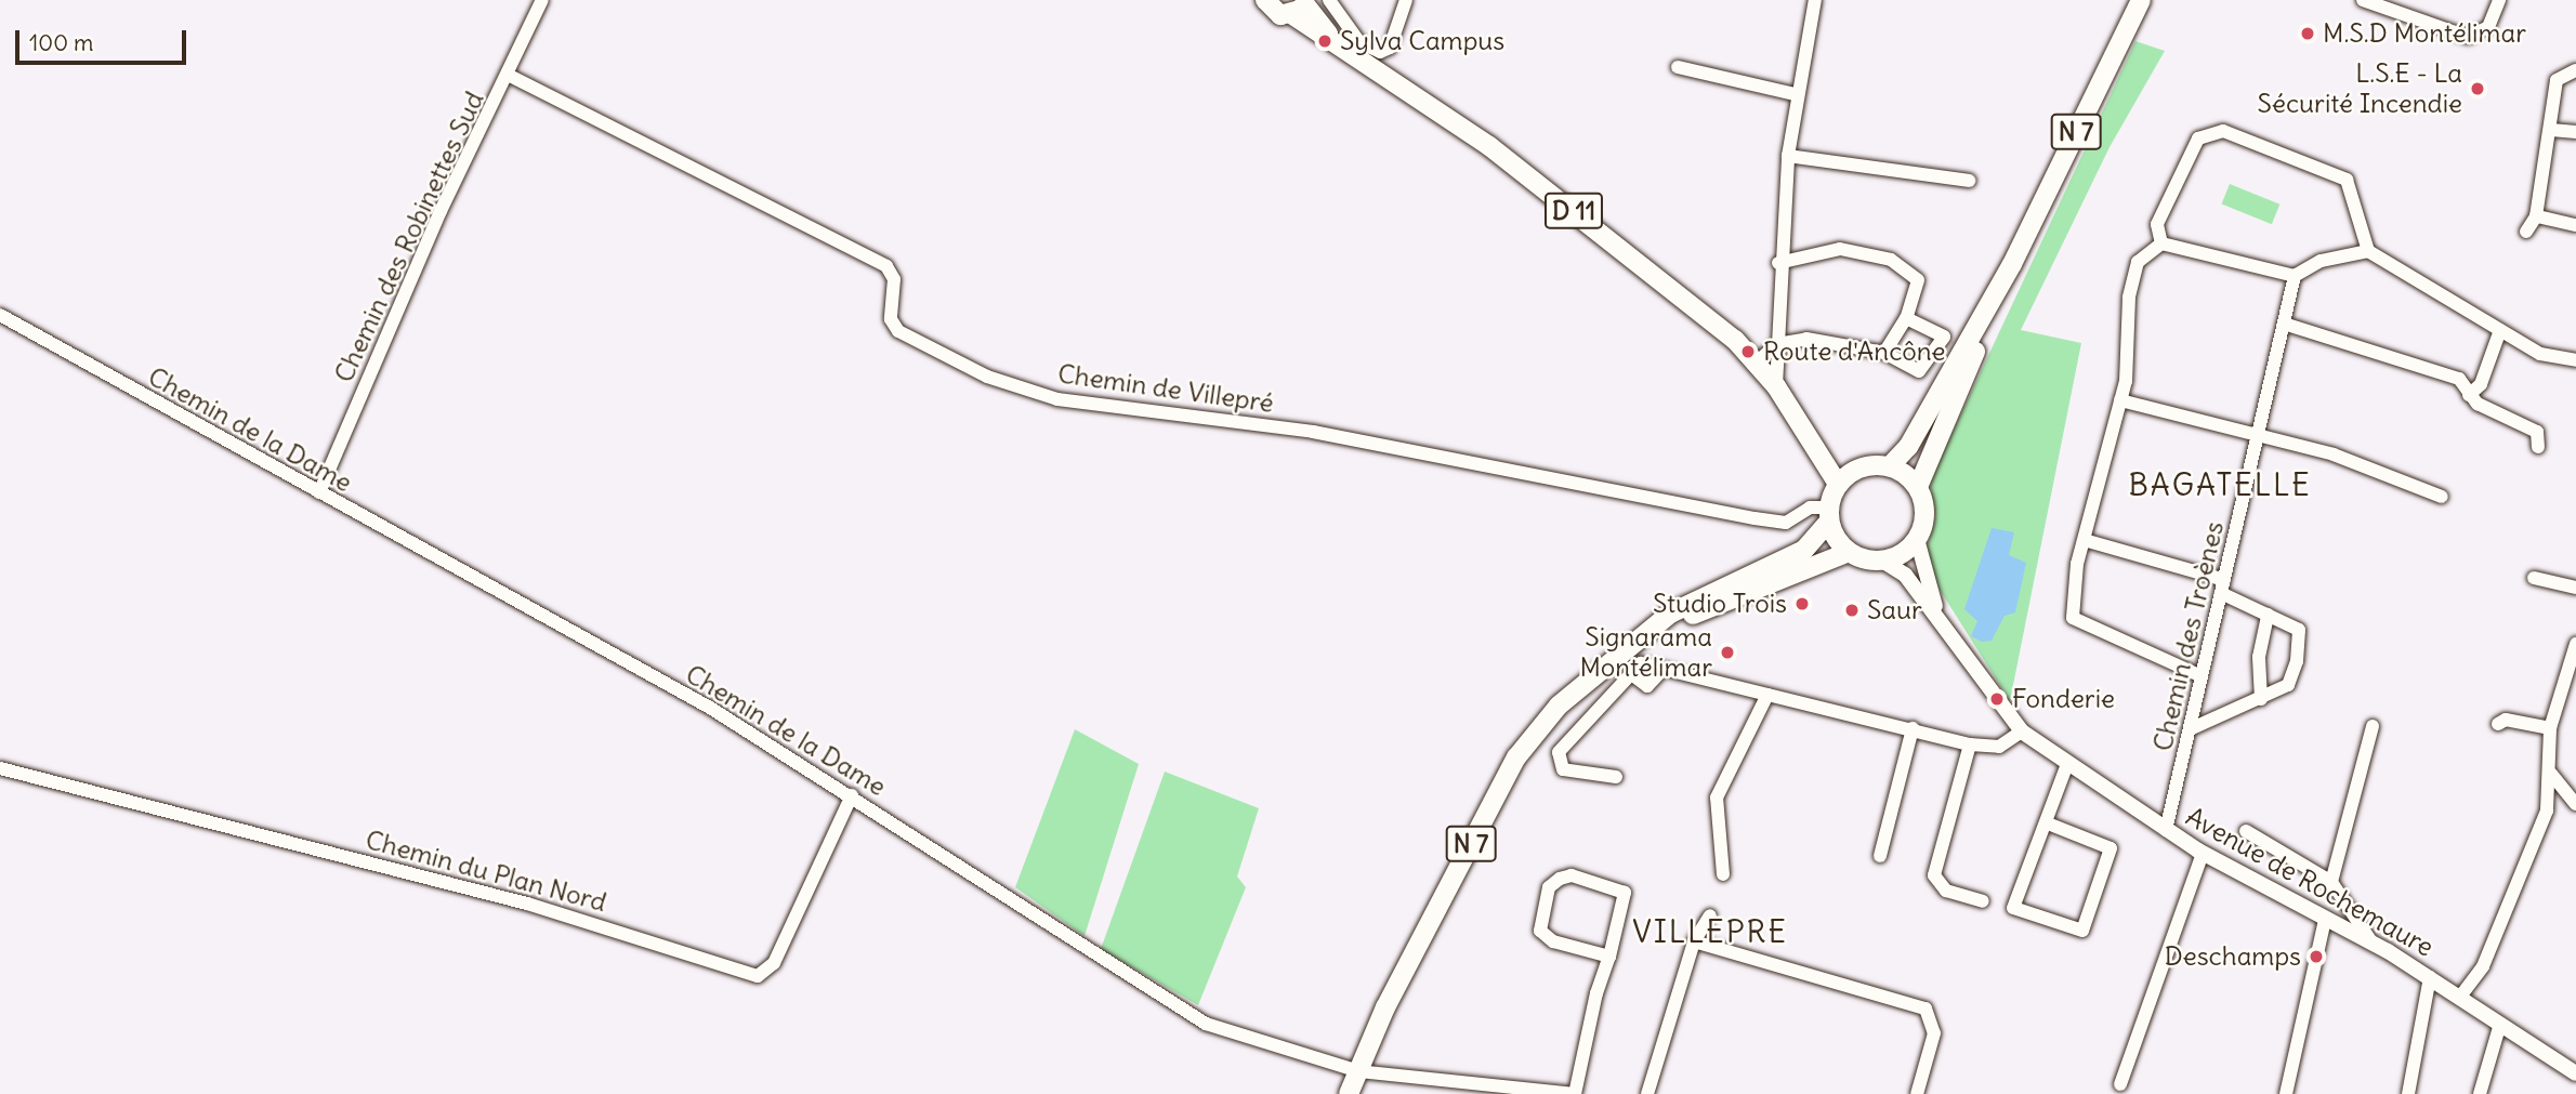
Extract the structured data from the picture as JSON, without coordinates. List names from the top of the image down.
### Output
{
  "streets": {
    "main road": ["N 7", "D 11"],
    "street": [
      "Chemin des Robinettes Sud",
      "Chemin de Villepré",
      "Chemin de la Dame",
      "Chemin des Troènes",
      "Chemin du Plan Nord",
      "Avenue de Rochemaure"
    ]
  },
  "crossings": [
    ["N 7", "D 11"],
    ["N 7", "Chemin de Villepré"],
    ["N 7", "Chemin de la Dame"],
    ["N 7", "Avenue de Rochemaure"],
    ["D 11", "Chemin de Villepré"],
    ["D 11", "Avenue de Rochemaure"],
    ["Chemin des Robinettes Sud", "Chemin de Villepré"],
    ["Chemin des Robinettes Sud", "Chemin de la Dame"],
    ["Chemin de Villepré", "Avenue de Rochemaure"],
    ["Chemin de la Dame", "Chemin du Plan Nord"],
    ["Chemin des Troènes", "Avenue de Rochemaure"]
  ],
  "districts": ["BAGATELLE", "VILLEPRE"],
  "places": [
    "M.S.D Montélimar",
    "Sylva Campus",
    "L.S.E - La Sécurité Incendie",
    "Route d'Ancône",
    "Studio Trois",
    "Saur",
    "Signarama Montélimar",
    "Fonderie",
    "Deschamps"
  ],
  "scale_bar": "100 m"
}
